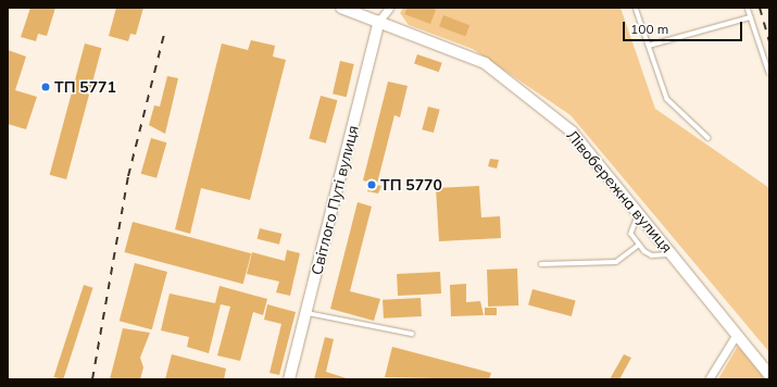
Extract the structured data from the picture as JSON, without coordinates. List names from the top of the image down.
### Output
{
  "streets": {
    "main road": ["Лівобережна вулиця", "Світлого Путі вулиця"]
  },
  "crossings": [
    ["Лівобережна вулиця", "Світлого Путі вулиця"]
  ],
  "places": ["ТП 5771", "ТП 5770"],
  "scale_bar": "100 m"
}
